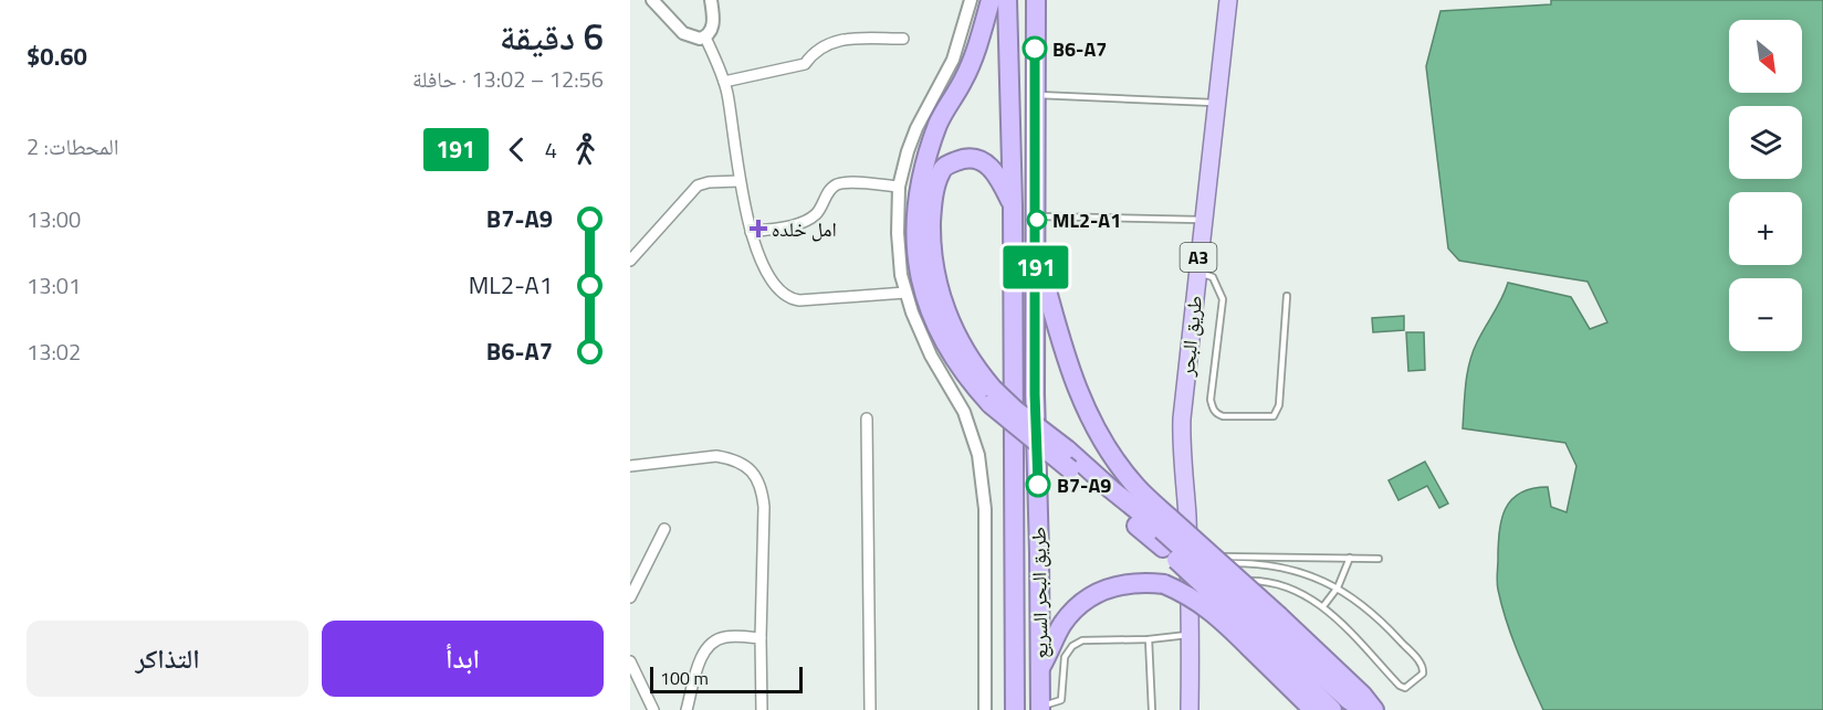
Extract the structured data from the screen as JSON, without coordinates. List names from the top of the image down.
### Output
{
  "streets": {
    "highway": ["A3", "طريق البحر", "طريق البحر السريع"]
  },
  "crossings": [
    ["A3", "طريق البحر"]
  ],
  "places": {
    "other": ["B6-A7", "ML2-A1", "B7-A9"],
    "health": ["امل خلده"]
  },
  "lines": ["bus line 191"],
  "scale_bar": "100 m",
  "north": "bottom right",
  "page": {
    "on_map": "191",
    "heading": ["6 دقيقة", "12:56 – 13:02 · حافلة", "$0.60"],
    "map_buttons": ["+", "−"],
    "legs": ["4", "191", "المحطات: 2"],
    "list": [
      {
        "name": "B7-A9",
        "value": "13:00"
      },
      {
        "name": "ML2-A1",
        "value": "13:01"
      },
      {
        "name": "B6-A7",
        "value": "13:02"
      }
    ],
    "buttons": ["ابدأ", "التذاكر"],
    "scale": "100 m"
  }
}
